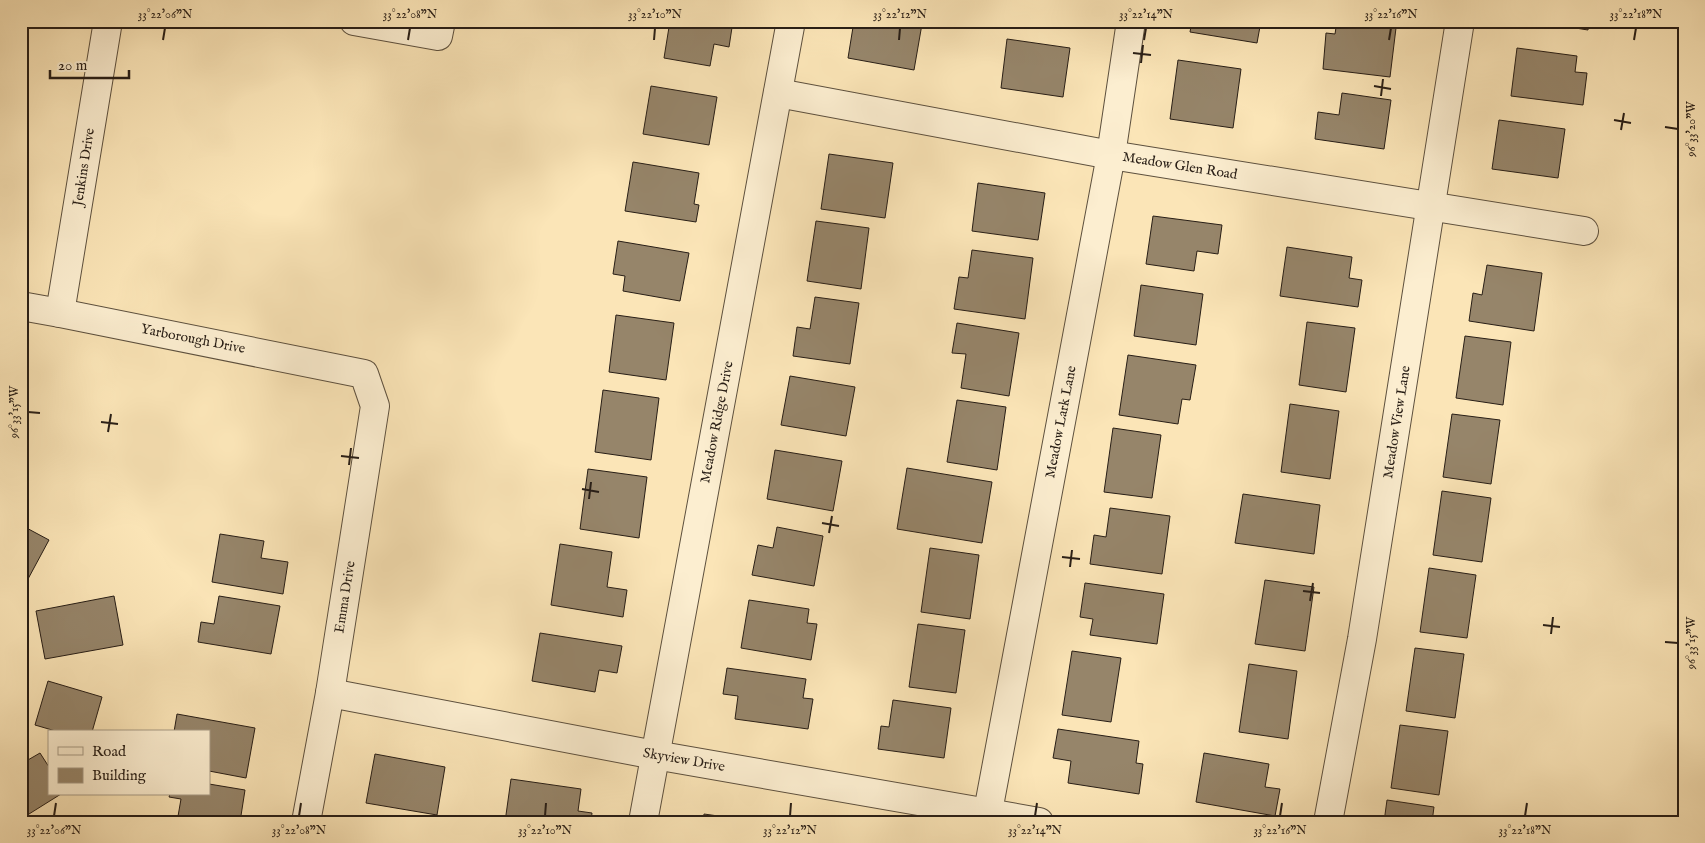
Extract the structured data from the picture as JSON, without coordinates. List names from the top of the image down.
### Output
{
  "streets": {
    "street": [
      "Meadow Glen Road",
      "Jenkins Drive",
      "Yarborough Drive",
      "Meadow Ridge Drive",
      "Meadow Lark Lane",
      "Meadow View Lane",
      "Emma Drive",
      "Skyview Drive"
    ]
  },
  "crossings": [
    ["Meadow Glen Road", "Meadow Ridge Drive"],
    ["Meadow Glen Road", "Meadow Lark Lane"],
    ["Meadow Glen Road", "Meadow View Lane"],
    ["Jenkins Drive", "Yarborough Drive"],
    ["Yarborough Drive", "Emma Drive"],
    ["Meadow Ridge Drive", "Skyview Drive"],
    ["Meadow Lark Lane", "Skyview Drive"],
    ["Emma Drive", "Skyview Drive"]
  ],
  "legend": ["Road", "Building"],
  "scale_bar": "20 m",
  "coordinates": [
    "33°22'06\"N",
    "33°22'08\"N",
    "33°22'10\"N",
    "33°22'12\"N",
    "33°22'14\"N",
    "33°22'16\"N",
    "33°22'18\"N",
    "96°33'20\"W",
    "96°33'15\"W"
  ]
}
